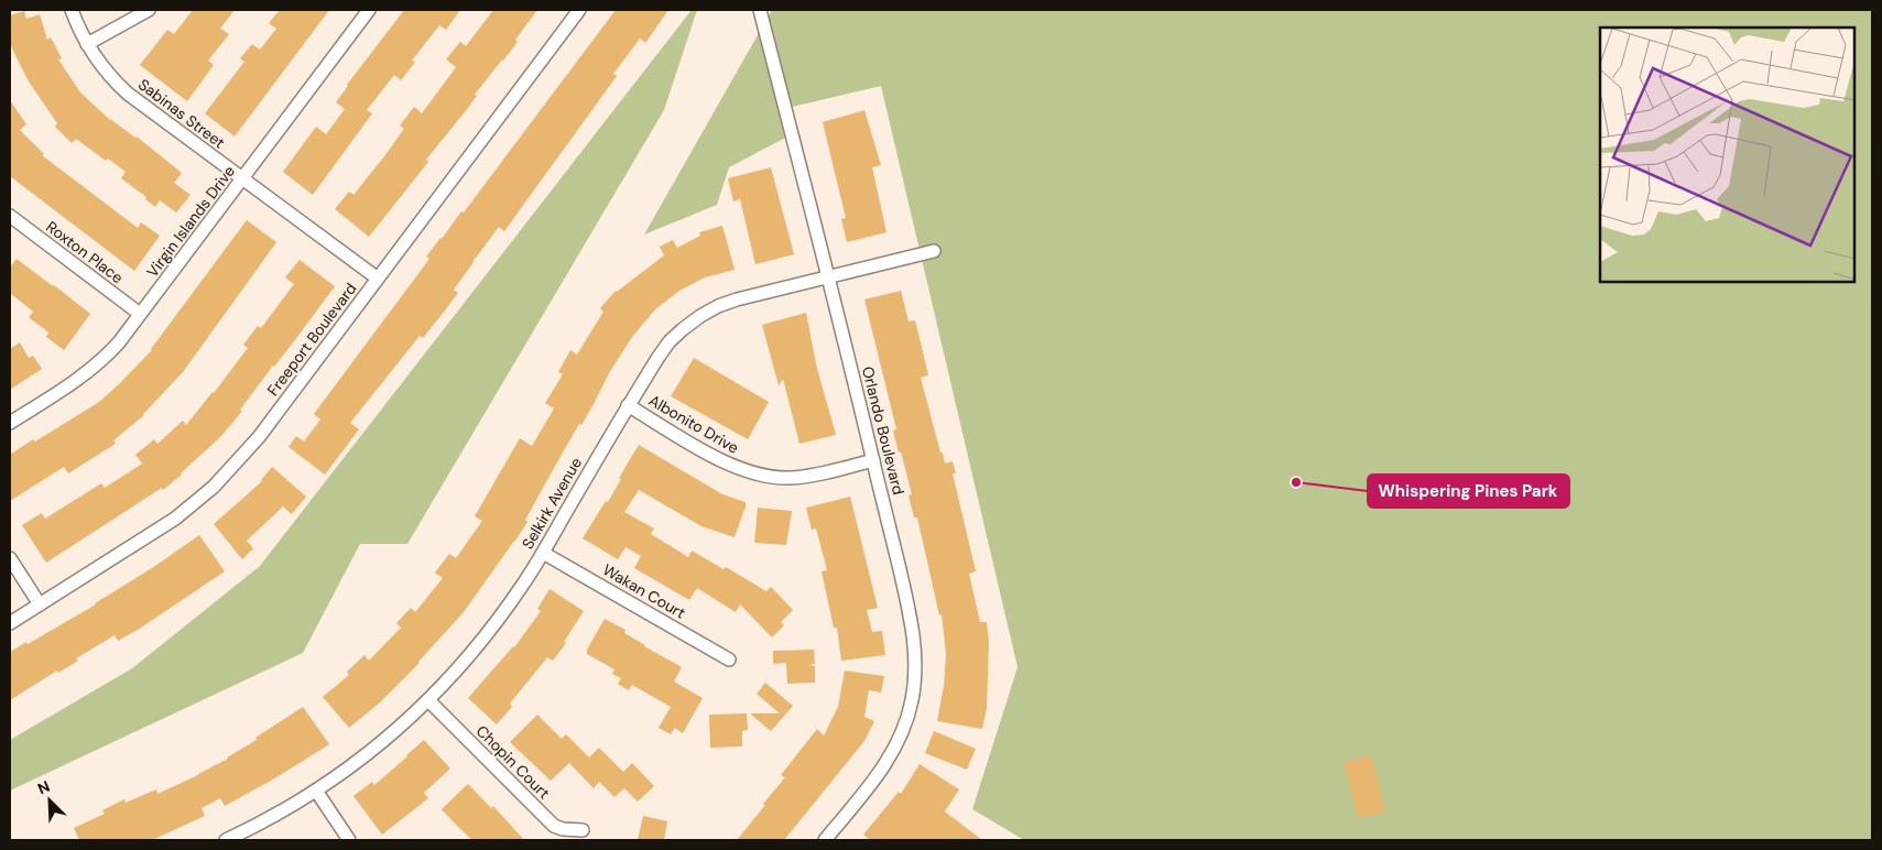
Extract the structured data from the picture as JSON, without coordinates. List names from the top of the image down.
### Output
{
  "streets": {
    "street": [
      "Sabinas Street",
      "Virgin Islands Drive",
      "Roxton Place",
      "Freeport Boulevard",
      "Albonito Drive",
      "Orlando Boulevard",
      "Selkirk Avenue",
      "Wakan Court",
      "Chopin Court"
    ]
  },
  "crossings": [
    ["Sabinas Street", "Virgin Islands Drive"],
    ["Sabinas Street", "Freeport Boulevard"],
    ["Virgin Islands Drive", "Roxton Place"],
    ["Albonito Drive", "Orlando Boulevard"],
    ["Albonito Drive", "Selkirk Avenue"],
    ["Orlando Boulevard", "Selkirk Avenue"],
    ["Selkirk Avenue", "Wakan Court"],
    ["Selkirk Avenue", "Chopin Court"]
  ],
  "places": ["Whispering Pines Park"],
  "north": "top left"
}
